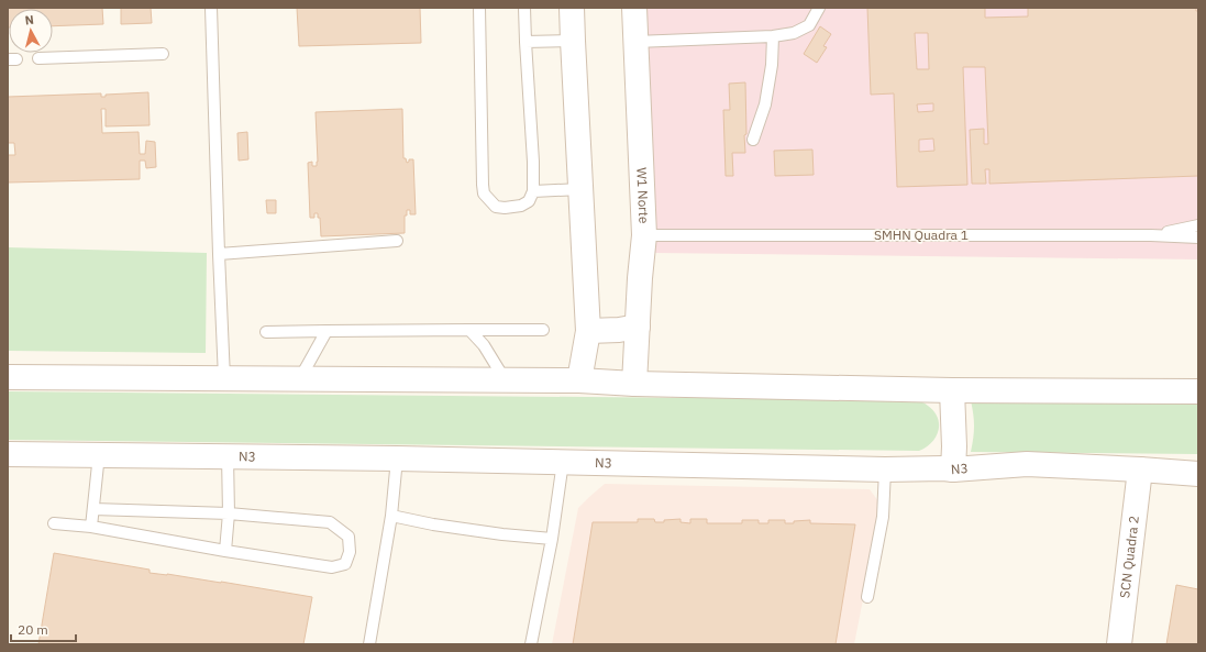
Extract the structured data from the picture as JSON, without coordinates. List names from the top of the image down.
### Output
{
  "streets": {
    "main road": ["W1 Norte", "N3", "SCN Quadra 2"],
    "lane": ["SMHN Quadra 1"]
  },
  "crossings": [
    ["W1 Norte", "SMHN Quadra 1"],
    ["N3", "SCN Quadra 2"]
  ],
  "scale_bar": "20 m",
  "north": "top"
}
